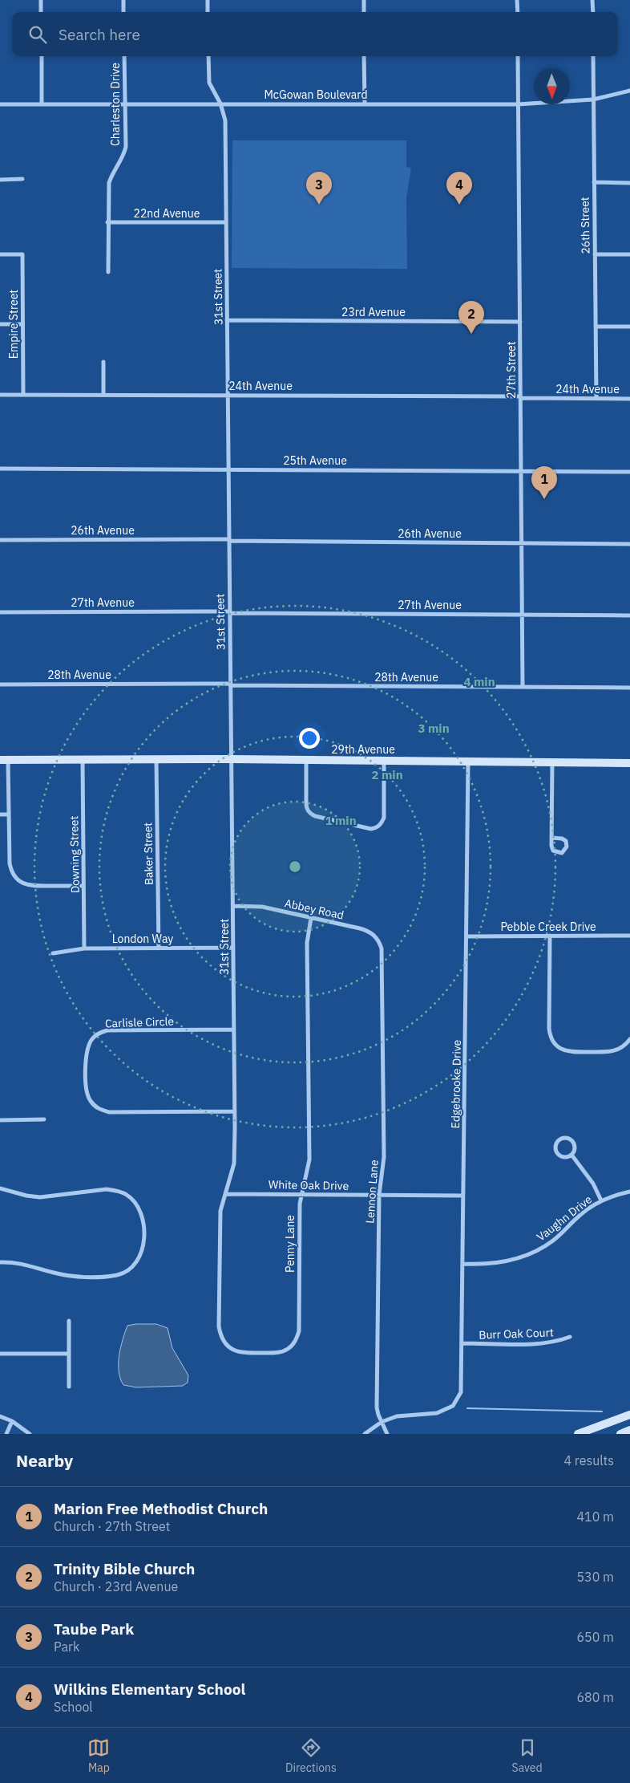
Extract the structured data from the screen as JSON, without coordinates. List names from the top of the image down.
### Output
{
  "streets": {
    "street": [
      "McGowan Boulevard",
      "Charleston Drive",
      "22nd Avenue",
      "26th Street",
      "31st Street",
      "23rd Avenue",
      "Empire Street",
      "27th Street",
      "24th Avenue",
      "25th Avenue",
      "26th Avenue",
      "27th Avenue",
      "28th Avenue",
      "29th Avenue",
      "Baker Street",
      "Downing Street",
      "Abbey Road",
      "Pebble Creek Drive",
      "London Way",
      "Carlisle Circle",
      "Edgebrooke Drive",
      "White Oak Drive",
      "Lennon Lane",
      "Vaughn Drive",
      "Penny Lane",
      "Burr Oak Court"
    ]
  },
  "crossings": [
    ["McGowan Boulevard", "Charleston Drive"],
    ["McGowan Boulevard", "26th Street"],
    ["McGowan Boulevard", "31st Street"],
    ["McGowan Boulevard", "27th Street"],
    ["Charleston Drive", "22nd Avenue"],
    ["22nd Avenue", "31st Street"],
    ["26th Street", "24th Avenue"],
    ["31st Street", "23rd Avenue"],
    ["31st Street", "24th Avenue"],
    ["31st Street", "25th Avenue"],
    ["31st Street", "26th Avenue"],
    ["31st Street", "27th Avenue"],
    ["31st Street", "28th Avenue"],
    ["31st Street", "29th Avenue"],
    ["31st Street", "Abbey Road"],
    ["31st Street", "London Way"],
    ["31st Street", "Carlisle Circle"],
    ["31st Street", "White Oak Drive"],
    ["31st Street", "Penny Lane"],
    ["23rd Avenue", "27th Street"],
    ["Empire Street", "24th Avenue"],
    ["27th Street", "24th Avenue"],
    ["27th Street", "25th Avenue"],
    ["27th Street", "26th Avenue"],
    ["27th Street", "27th Avenue"],
    ["27th Street", "28th Avenue"],
    ["29th Avenue", "Baker Street"],
    ["29th Avenue", "Downing Street"],
    ["29th Avenue", "Edgebrooke Drive"],
    ["Baker Street", "London Way"],
    ["Downing Street", "London Way"],
    ["Abbey Road", "Lennon Lane"],
    ["Abbey Road", "Penny Lane"],
    ["Pebble Creek Drive", "Edgebrooke Drive"],
    ["Edgebrooke Drive", "White Oak Drive"],
    ["Edgebrooke Drive", "Lennon Lane"],
    ["Edgebrooke Drive", "Vaughn Drive"],
    ["Edgebrooke Drive", "Burr Oak Court"],
    ["White Oak Drive", "Lennon Lane"],
    ["White Oak Drive", "Penny Lane"]
  ],
  "north": "bottom",
  "page": {
    "search": "Search here",
    "pins": [
      "3",
      "4",
      "2",
      "1"
    ],
    "heading": ["Nearby", "4 results"],
    "list": [
      {
        "mark": "1",
        "name": "Marion Free Methodist Church",
        "note": "Church · 27th Street",
        "value": "410 m"
      },
      {
        "mark": "2",
        "name": "Trinity Bible Church",
        "note": "Church · 23rd Avenue",
        "value": "530 m"
      },
      {
        "mark": "3",
        "name": "Taube Park",
        "note": "Park",
        "value": "650 m"
      },
      {
        "mark": "4",
        "name": "Wilkins Elementary School",
        "note": "School",
        "value": "680 m"
      }
    ],
    "nav": ["Map", "Directions", "Saved"]
  },
  "rings": [
    "4 min",
    "3 min",
    "2 min",
    "1 min"
  ]
}
